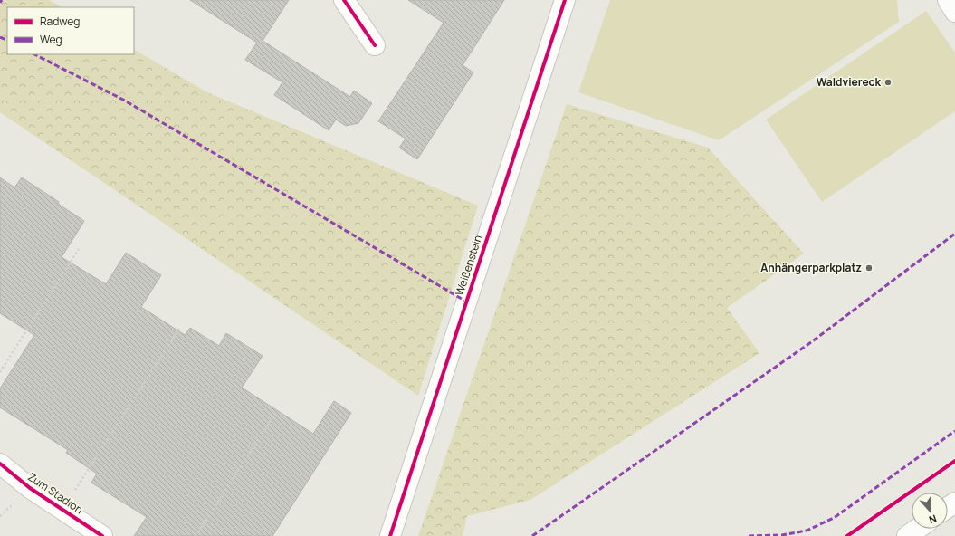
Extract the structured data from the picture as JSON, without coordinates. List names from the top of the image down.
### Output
{
  "streets": {
    "street": ["Weißenstein", "Zum Stadion"]
  },
  "places": ["Waldviereck", "Anhängerparkplatz"],
  "legend": ["Radweg", "Weg"],
  "north": "bottom"
}
